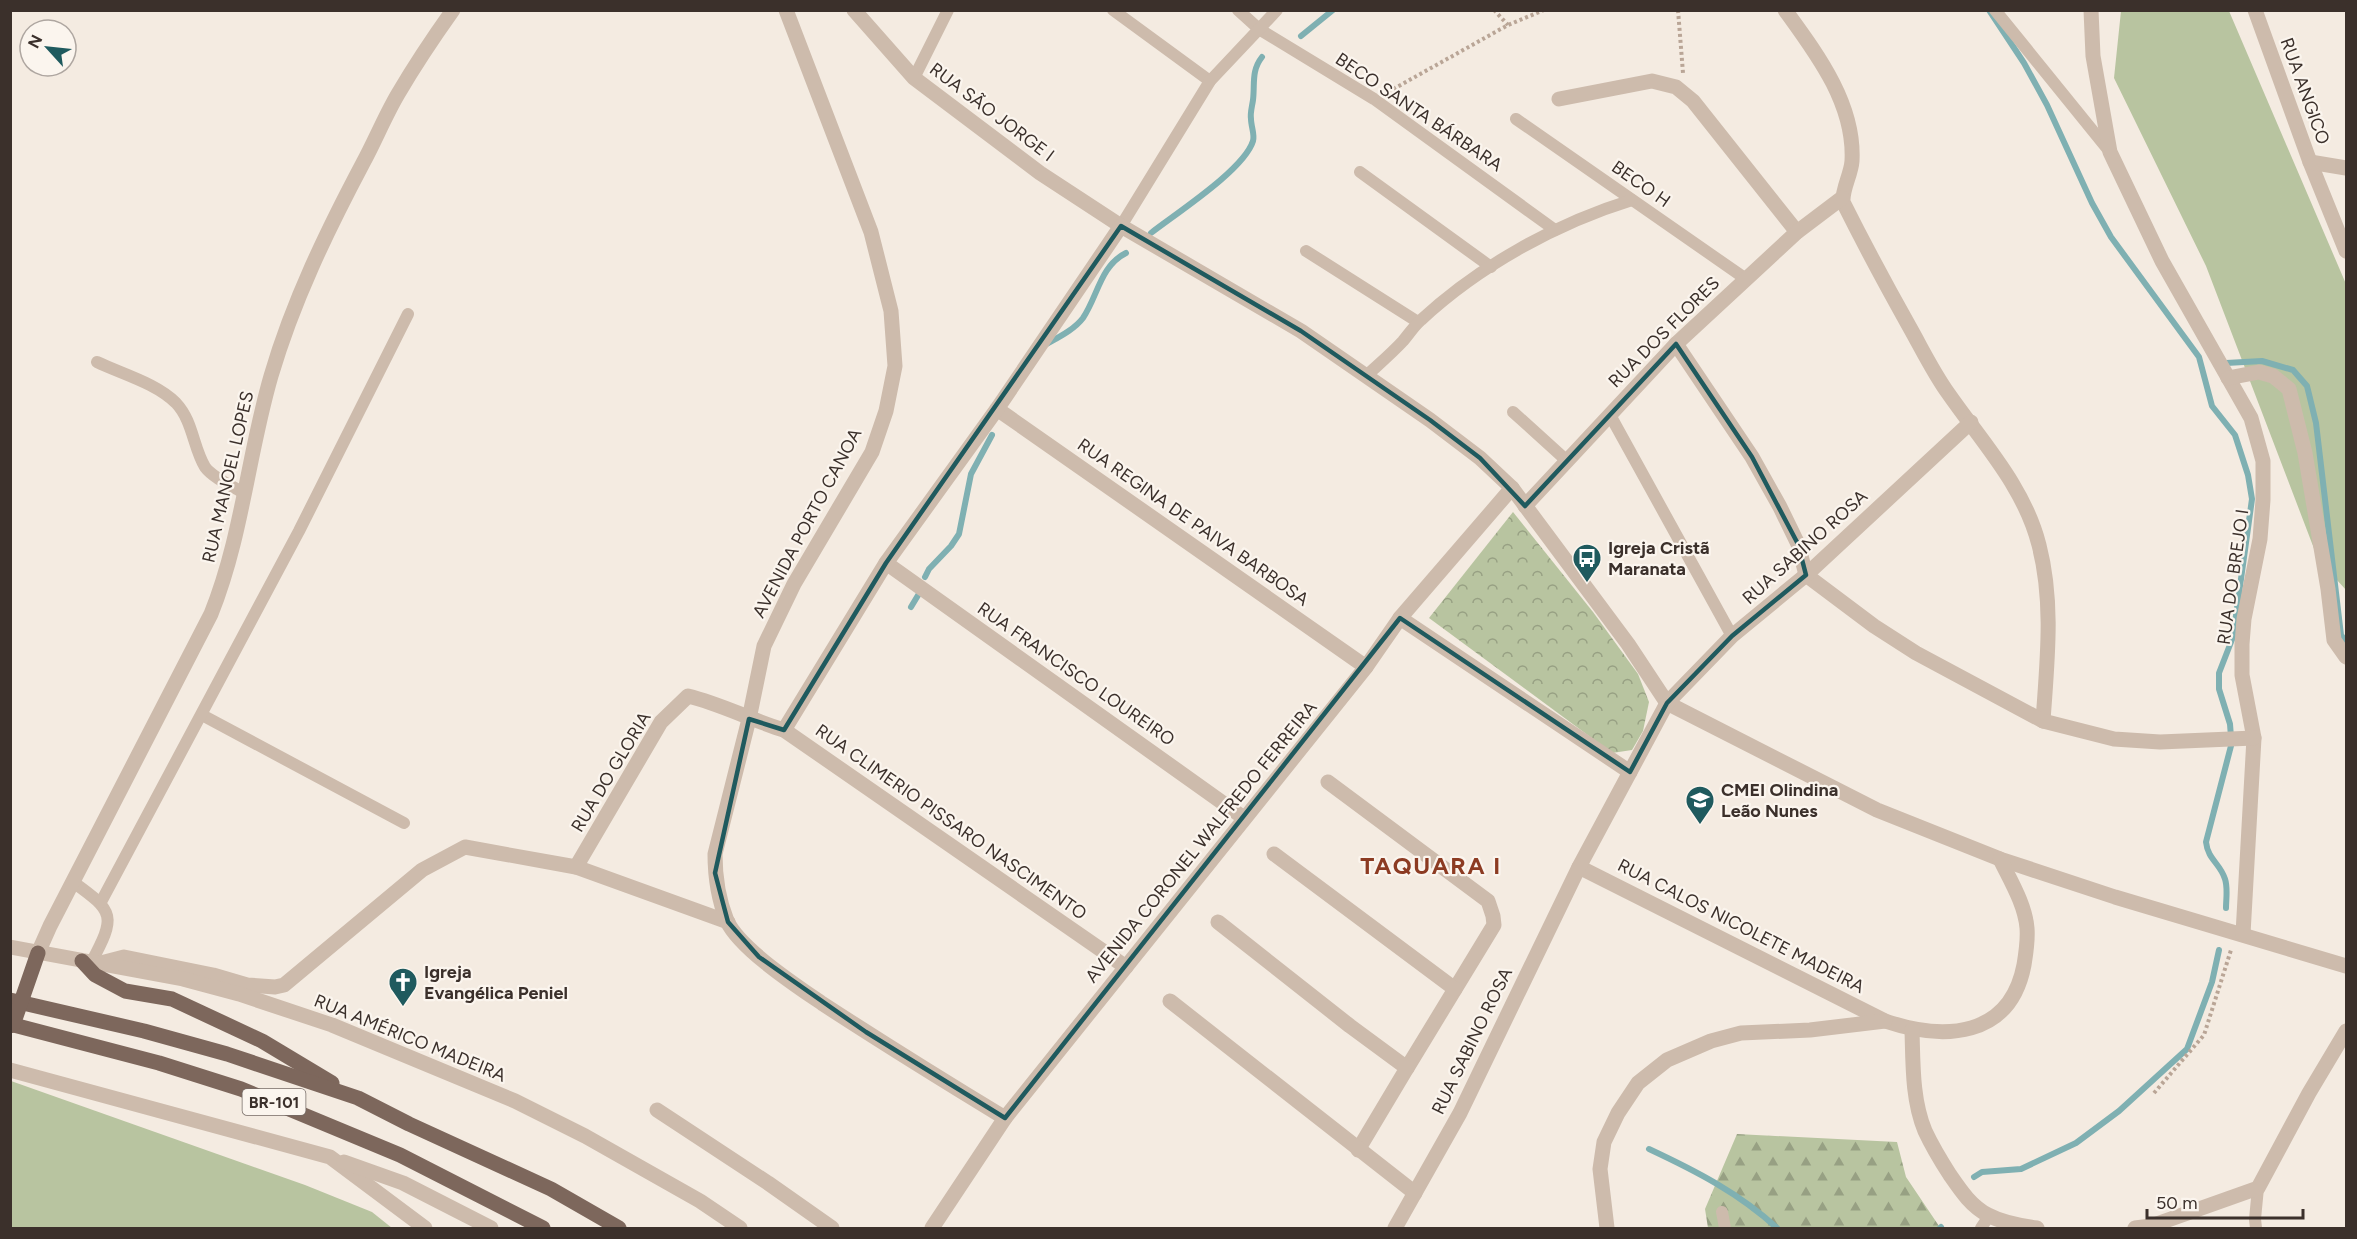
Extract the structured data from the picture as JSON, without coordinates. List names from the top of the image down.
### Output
{
  "streets": {
    "main road": ["BR-101"],
    "street": [
      "RUA ANGICO",
      "RUA SÃO JORGE I",
      "RUA DOS FLORES",
      "RUA MANOEL LOPES",
      "RUA REGINA DE PAIVA BARBOSA",
      "AVENIDA PORTO CANOA",
      "RUA SABINO ROSA",
      "RUA DO BREJO I",
      "RUA FRANCISCO LOUREIRO",
      "RUA DO GLORIA",
      "RUA CLIMERIO PISSARO NASCIMENTO",
      "AVENIDA CORONEL WALFREDO FERREIRA",
      "RUA CALOS NICOLETE MADEIRA",
      "RUA AMÉRICO MADEIRA"
    ],
    "lane": ["BECO SANTA BÁRBARA", "BECO H"]
  },
  "crossings": [
    ["RUA SÃO JORGE I", "RUA DOS FLORES"],
    ["RUA SÃO JORGE I", "RUA SABINO ROSA"],
    ["RUA SÃO JORGE I", "AVENIDA CORONEL WALFREDO FERREIRA"],
    ["BECO H", "RUA DOS FLORES"],
    ["RUA MANOEL LOPES", "RUA AMÉRICO MADEIRA"],
    ["RUA REGINA DE PAIVA BARBOSA", "AVENIDA CORONEL WALFREDO FERREIRA"],
    ["AVENIDA PORTO CANOA", "RUA DO GLORIA"],
    ["AVENIDA PORTO CANOA", "RUA CLIMERIO PISSARO NASCIMENTO"],
    ["RUA SABINO ROSA", "RUA CALOS NICOLETE MADEIRA"],
    ["RUA FRANCISCO LOUREIRO", "AVENIDA CORONEL WALFREDO FERREIRA"],
    ["RUA DO GLORIA", "RUA CLIMERIO PISSARO NASCIMENTO"],
    ["RUA CLIMERIO PISSARO NASCIMENTO", "AVENIDA CORONEL WALFREDO FERREIRA"]
  ],
  "districts": ["TAQUARA I"],
  "places": {
    "bus stop": ["Igreja Cristã Maranata"],
    "school or university": ["CMEI Olindina Leão Nunes"],
    "church": ["Igreja Evangélica Peniel"]
  },
  "scale_bar": "50 m",
  "north": "top left"
}
